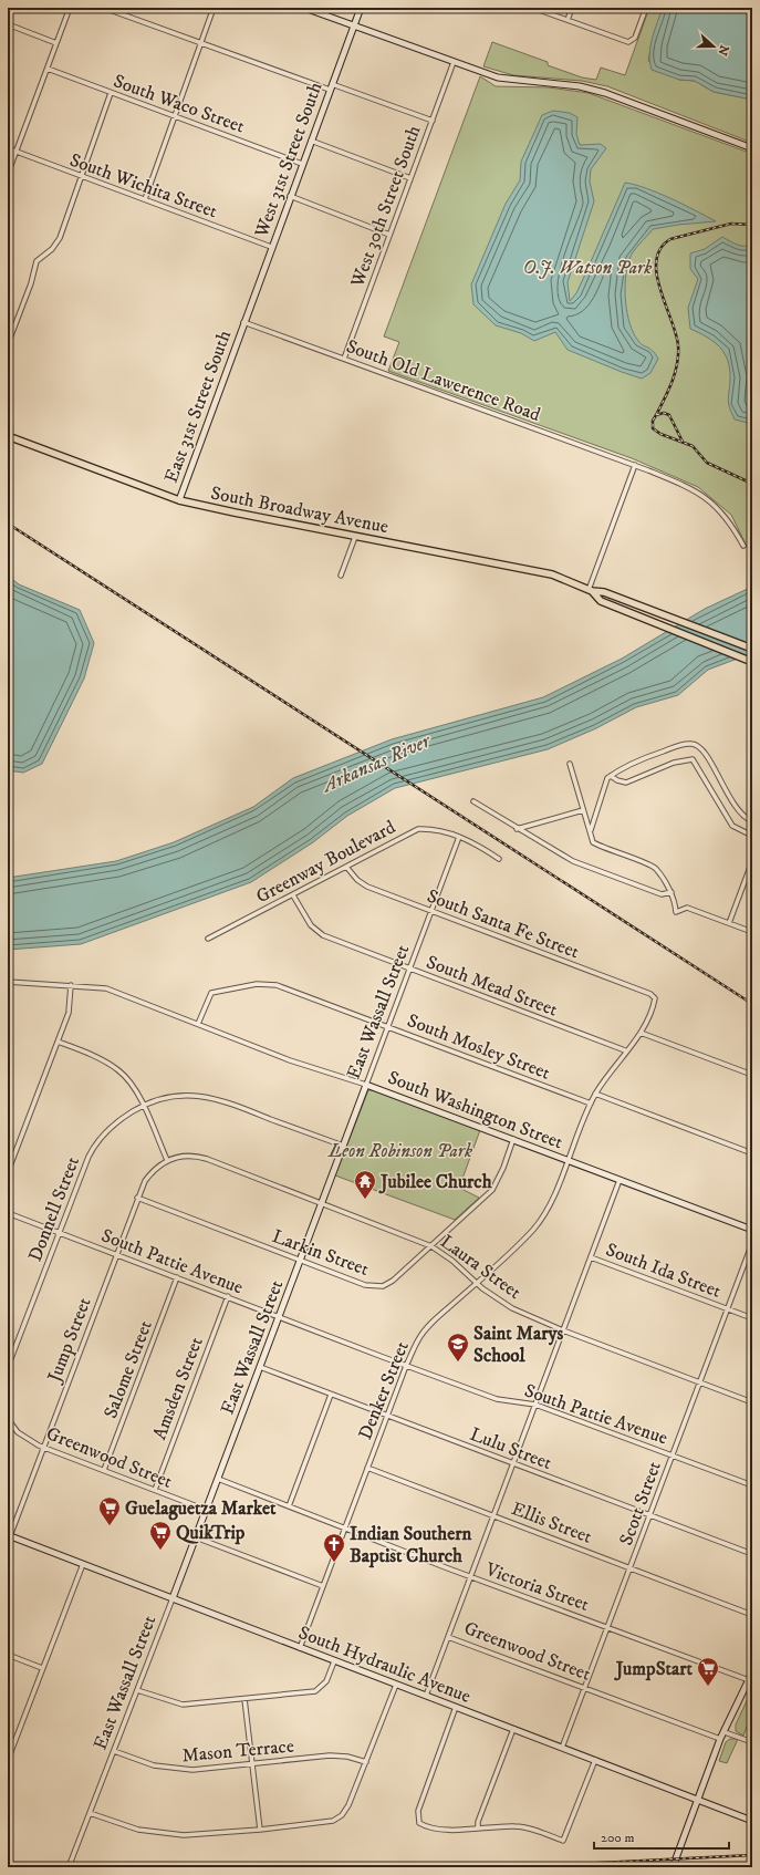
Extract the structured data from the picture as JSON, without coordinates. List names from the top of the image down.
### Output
{
  "streets": {
    "main road": ["South Broadway Avenue"],
    "street": [
      "South Waco Street",
      "West 31st Street South",
      "South Wichita Street",
      "West 30th Street South",
      "South Old Lawerence Road",
      "East 31st Street South",
      "Greenway Boulevard",
      "South Santa Fe Street",
      "South Mead Street",
      "East Wassall Street",
      "South Mosley Street",
      "South Washington Street",
      "Donnell Street",
      "Larkin Street",
      "South Pattie Avenue",
      "Laura Street",
      "South Ida Street",
      "Jump Street",
      "Salome Street",
      "Amsden Street",
      "Denker Street",
      "Lulu Street",
      "Greenwood Street",
      "Scott Street",
      "Ellis Street",
      "Victoria Street",
      "South Hydraulic Avenue",
      "Mason Terrace"
    ]
  },
  "crossings": [
    ["South Waco Street", "West 31st Street South"],
    ["West 31st Street South", "South Wichita Street"],
    ["West 31st Street South", "South Old Lawerence Road"],
    ["West 31st Street South", "East 31st Street South"],
    ["West 30th Street South", "South Old Lawerence Road"],
    ["South Old Lawerence Road", "East 31st Street South"],
    ["East 31st Street South", "South Broadway Avenue"],
    ["Greenway Boulevard", "South Santa Fe Street"],
    ["Greenway Boulevard", "South Mead Street"],
    ["Greenway Boulevard", "East Wassall Street"],
    ["South Santa Fe Street", "East Wassall Street"],
    ["South Santa Fe Street", "Denker Street"],
    ["South Mead Street", "East Wassall Street"],
    ["South Mead Street", "Denker Street"],
    ["East Wassall Street", "South Mosley Street"],
    ["East Wassall Street", "South Washington Street"],
    ["East Wassall Street", "Larkin Street"],
    ["East Wassall Street", "South Pattie Avenue"],
    ["East Wassall Street", "Laura Street"],
    ["East Wassall Street", "Lulu Street"],
    ["East Wassall Street", "Greenwood Street"],
    ["East Wassall Street", "Victoria Street"],
    ["East Wassall Street", "South Hydraulic Avenue"],
    ["East Wassall Street", "Mason Terrace"],
    ["South Mosley Street", "South Washington Street"],
    ["South Mosley Street", "Denker Street"],
    ["South Washington Street", "Larkin Street"],
    ["South Washington Street", "Denker Street"],
    ["Donnell Street", "South Pattie Avenue"],
    ["Larkin Street", "Laura Street"],
    ["Larkin Street", "Jump Street"],
    ["South Pattie Avenue", "Jump Street"],
    ["South Pattie Avenue", "Salome Street"],
    ["South Pattie Avenue", "Amsden Street"],
    ["South Pattie Avenue", "Denker Street"],
    ["South Pattie Avenue", "Scott Street"],
    ["Laura Street", "Jump Street"],
    ["Laura Street", "Denker Street"],
    ["Laura Street", "Scott Street"],
    ["South Ida Street", "Scott Street"],
    ["Jump Street", "Greenwood Street"],
    ["Jump Street", "South Hydraulic Avenue"],
    ["Salome Street", "Greenwood Street"],
    ["Amsden Street", "Greenwood Street"],
    ["Denker Street", "Lulu Street"],
    ["Denker Street", "Ellis Street"],
    ["Denker Street", "Victoria Street"],
    ["Denker Street", "South Hydraulic Avenue"],
    ["Lulu Street", "Scott Street"],
    ["Greenwood Street", "Scott Street"],
    ["Scott Street", "Ellis Street"],
    ["Scott Street", "Victoria Street"],
    ["Scott Street", "South Hydraulic Avenue"]
  ],
  "water": ["Arkansas River"],
  "parks": ["O.J. Watson Park", "Leon Robinson Park"],
  "places": {
    "temple": ["Jubilee Church"],
    "school or university": ["Saint Marys School"],
    "supermarket": ["Guelaguetza Market", "QuikTrip", "JumpStart"],
    "church": ["Indian Southern Baptist Church"]
  },
  "scale_bar": "200 m",
  "north": "right"
}
